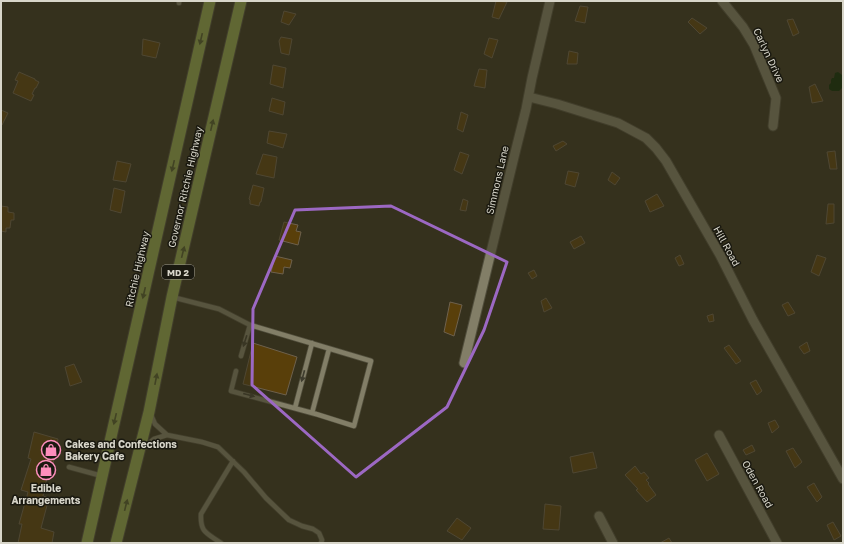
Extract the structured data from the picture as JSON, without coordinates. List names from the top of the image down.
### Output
{
  "streets": {
    "highway": ["Governor Ritchie Highway", "Ritchie Highway", "MD 2"],
    "street": [
      "Carlyn Drive",
      "Simmons Lane",
      "Hill Road",
      "Oden Road"
    ]
  },
  "crossings": [
    ["Simmons Lane", "Hill Road"]
  ],
  "one_way": ["Governor Ritchie Highway", "Ritchie Highway"],
  "places": {
    "shop": ["Cakes and Confections Bakery Cafe", "Edible Arrangements"]
  }
}
